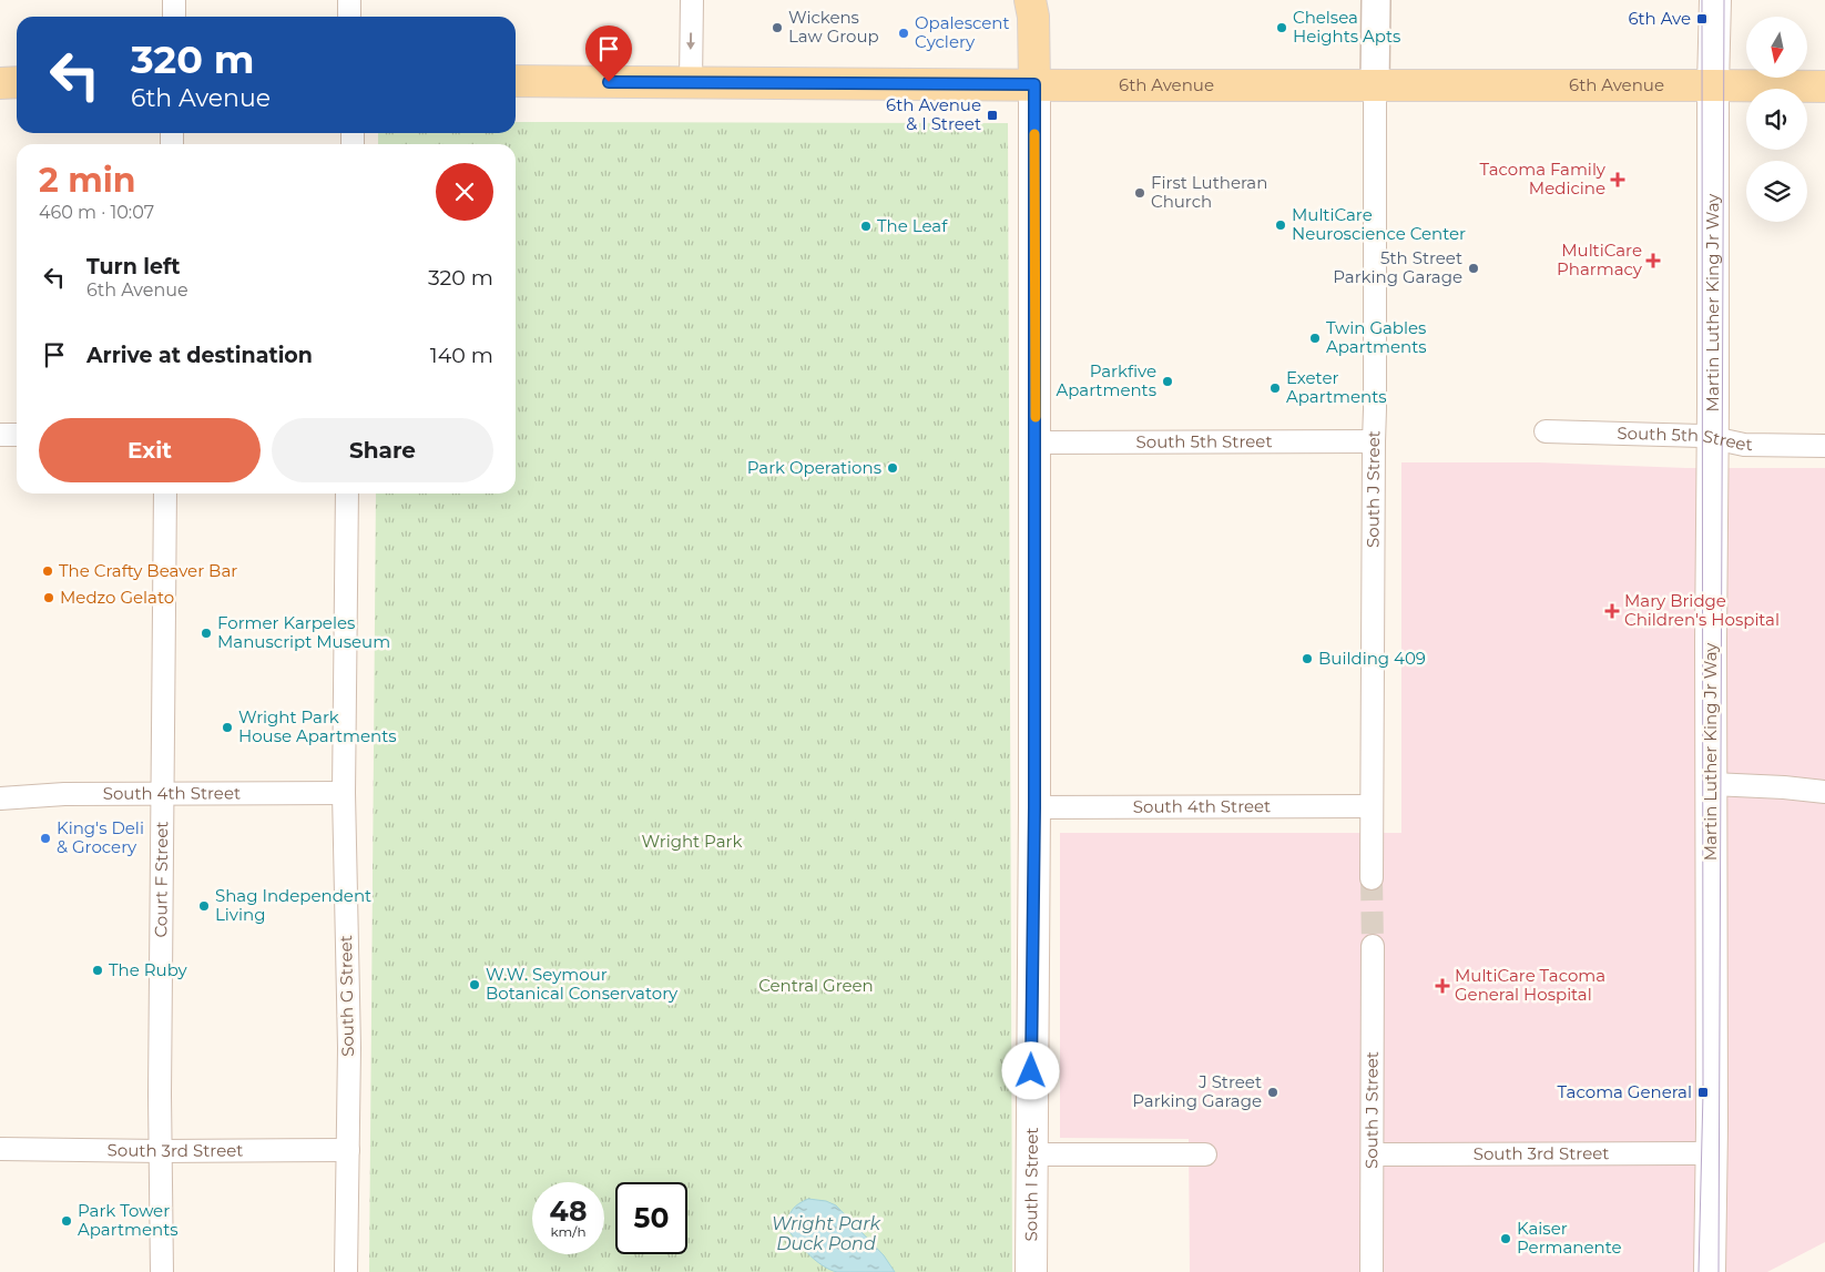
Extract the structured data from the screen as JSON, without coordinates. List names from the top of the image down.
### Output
{
  "streets": {
    "main road": ["6th Avenue", "Martin Luther King Jr Way", "South I Street"],
    "street": [
      "South 5th Street",
      "South J Street",
      "South 4th Street",
      "Court F Street",
      "South G Street",
      "South 3rd Street"
    ]
  },
  "crossings": [
    ["6th Avenue", "Martin Luther King Jr Way"],
    ["6th Avenue", "South J Street"],
    ["6th Avenue", "South I Street"],
    ["Martin Luther King Jr Way", "South 5th Street"],
    ["Martin Luther King Jr Way", "South 3rd Street"],
    ["South 5th Street", "South J Street"],
    ["South 5th Street", "South I Street"],
    ["South J Street", "South 4th Street"],
    ["South J Street", "South 3rd Street"],
    ["South 4th Street", "Court F Street"],
    ["South 4th Street", "South G Street"],
    ["South 4th Street", "South I Street"],
    ["Court F Street", "South 3rd Street"],
    ["South G Street", "South 3rd Street"]
  ],
  "water": ["Wright Park Duck Pond"],
  "parks": ["Wright Park", "Central Green"],
  "places": {
    "transit": ["6th Ave", "6th Avenue & I Street", "Tacoma General"],
    "other": [
      "Wickens Law Group",
      "Chelsea Heights Apts",
      "Opalescent Cyclery",
      "First Lutheran Church",
      "MultiCare Neuroscience Center",
      "The Leaf",
      "5th Street Parking Garage",
      "Twin Gables Apartments",
      "Parkfive Apartments",
      "Exeter Apartments",
      "Park Operations",
      "The Crafty Beaver Bar",
      "Medzo Gelato",
      "Former Karpeles Manuscript Museum",
      "Building 409",
      "Wright Park House Apartments",
      "King's Deli & Grocery",
      "Shag Independent Living",
      "The Ruby",
      "W.W. Seymour Botanical Conservatory",
      "J Street Parking Garage",
      "Park Tower Apartments",
      "Kaiser Permanente"
    ],
    "health": [
      "Tacoma Family Medicine",
      "MultiCare Pharmacy",
      "Mary Bridge Children's Hospital",
      "MultiCare Tacoma General Hospital"
    ]
  },
  "north": "bottom",
  "page": {
    "turn": ["320 m", "6th Avenue"],
    "heading": ["2 min", "460 m · 10:07"],
    "list": [
      {
        "name": "Turn left",
        "note": "6th Avenue",
        "value": "320 m"
      },
      {
        "name": "Arrive at destination",
        "value": "140 m"
      }
    ],
    "buttons": ["Exit", "Share"],
    "speed": "48 km/h",
    "limit": "50"
  }
}
